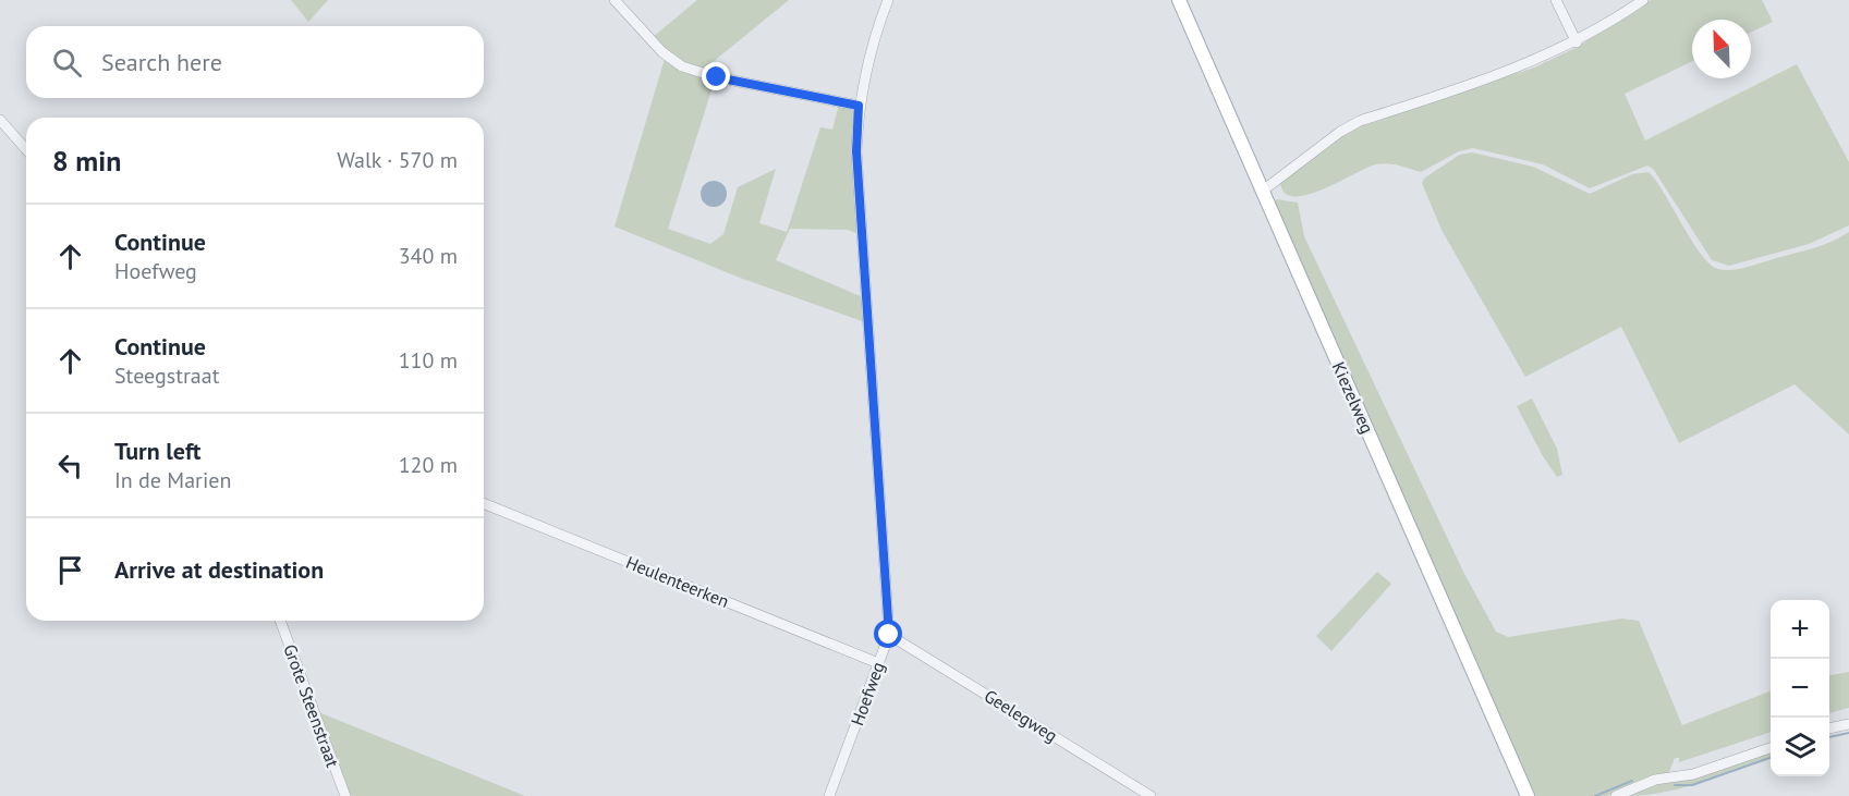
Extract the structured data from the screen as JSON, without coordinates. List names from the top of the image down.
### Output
{
  "streets": {
    "main road": ["Kiezelweg"],
    "street": [
      "Heulenteerken",
      "Hoefweg",
      "Grote Steenstraat",
      "Geelegweg"
    ]
  },
  "crossings": [
    ["Heulenteerken", "Hoefweg"],
    ["Hoefweg", "Geelegweg"]
  ],
  "north": "top left",
  "page": {
    "search": "Search here",
    "heading": ["8 min", "Walk · 570 m"],
    "list": [
      ["Continue", "Hoefweg", "340 m"],
      ["Continue", "Steegstraat", "110 m"],
      ["Turn left", "In de Marien", "120 m"],
      "Arrive at destination"
    ],
    "map_buttons": ["+", "−"]
  }
}
